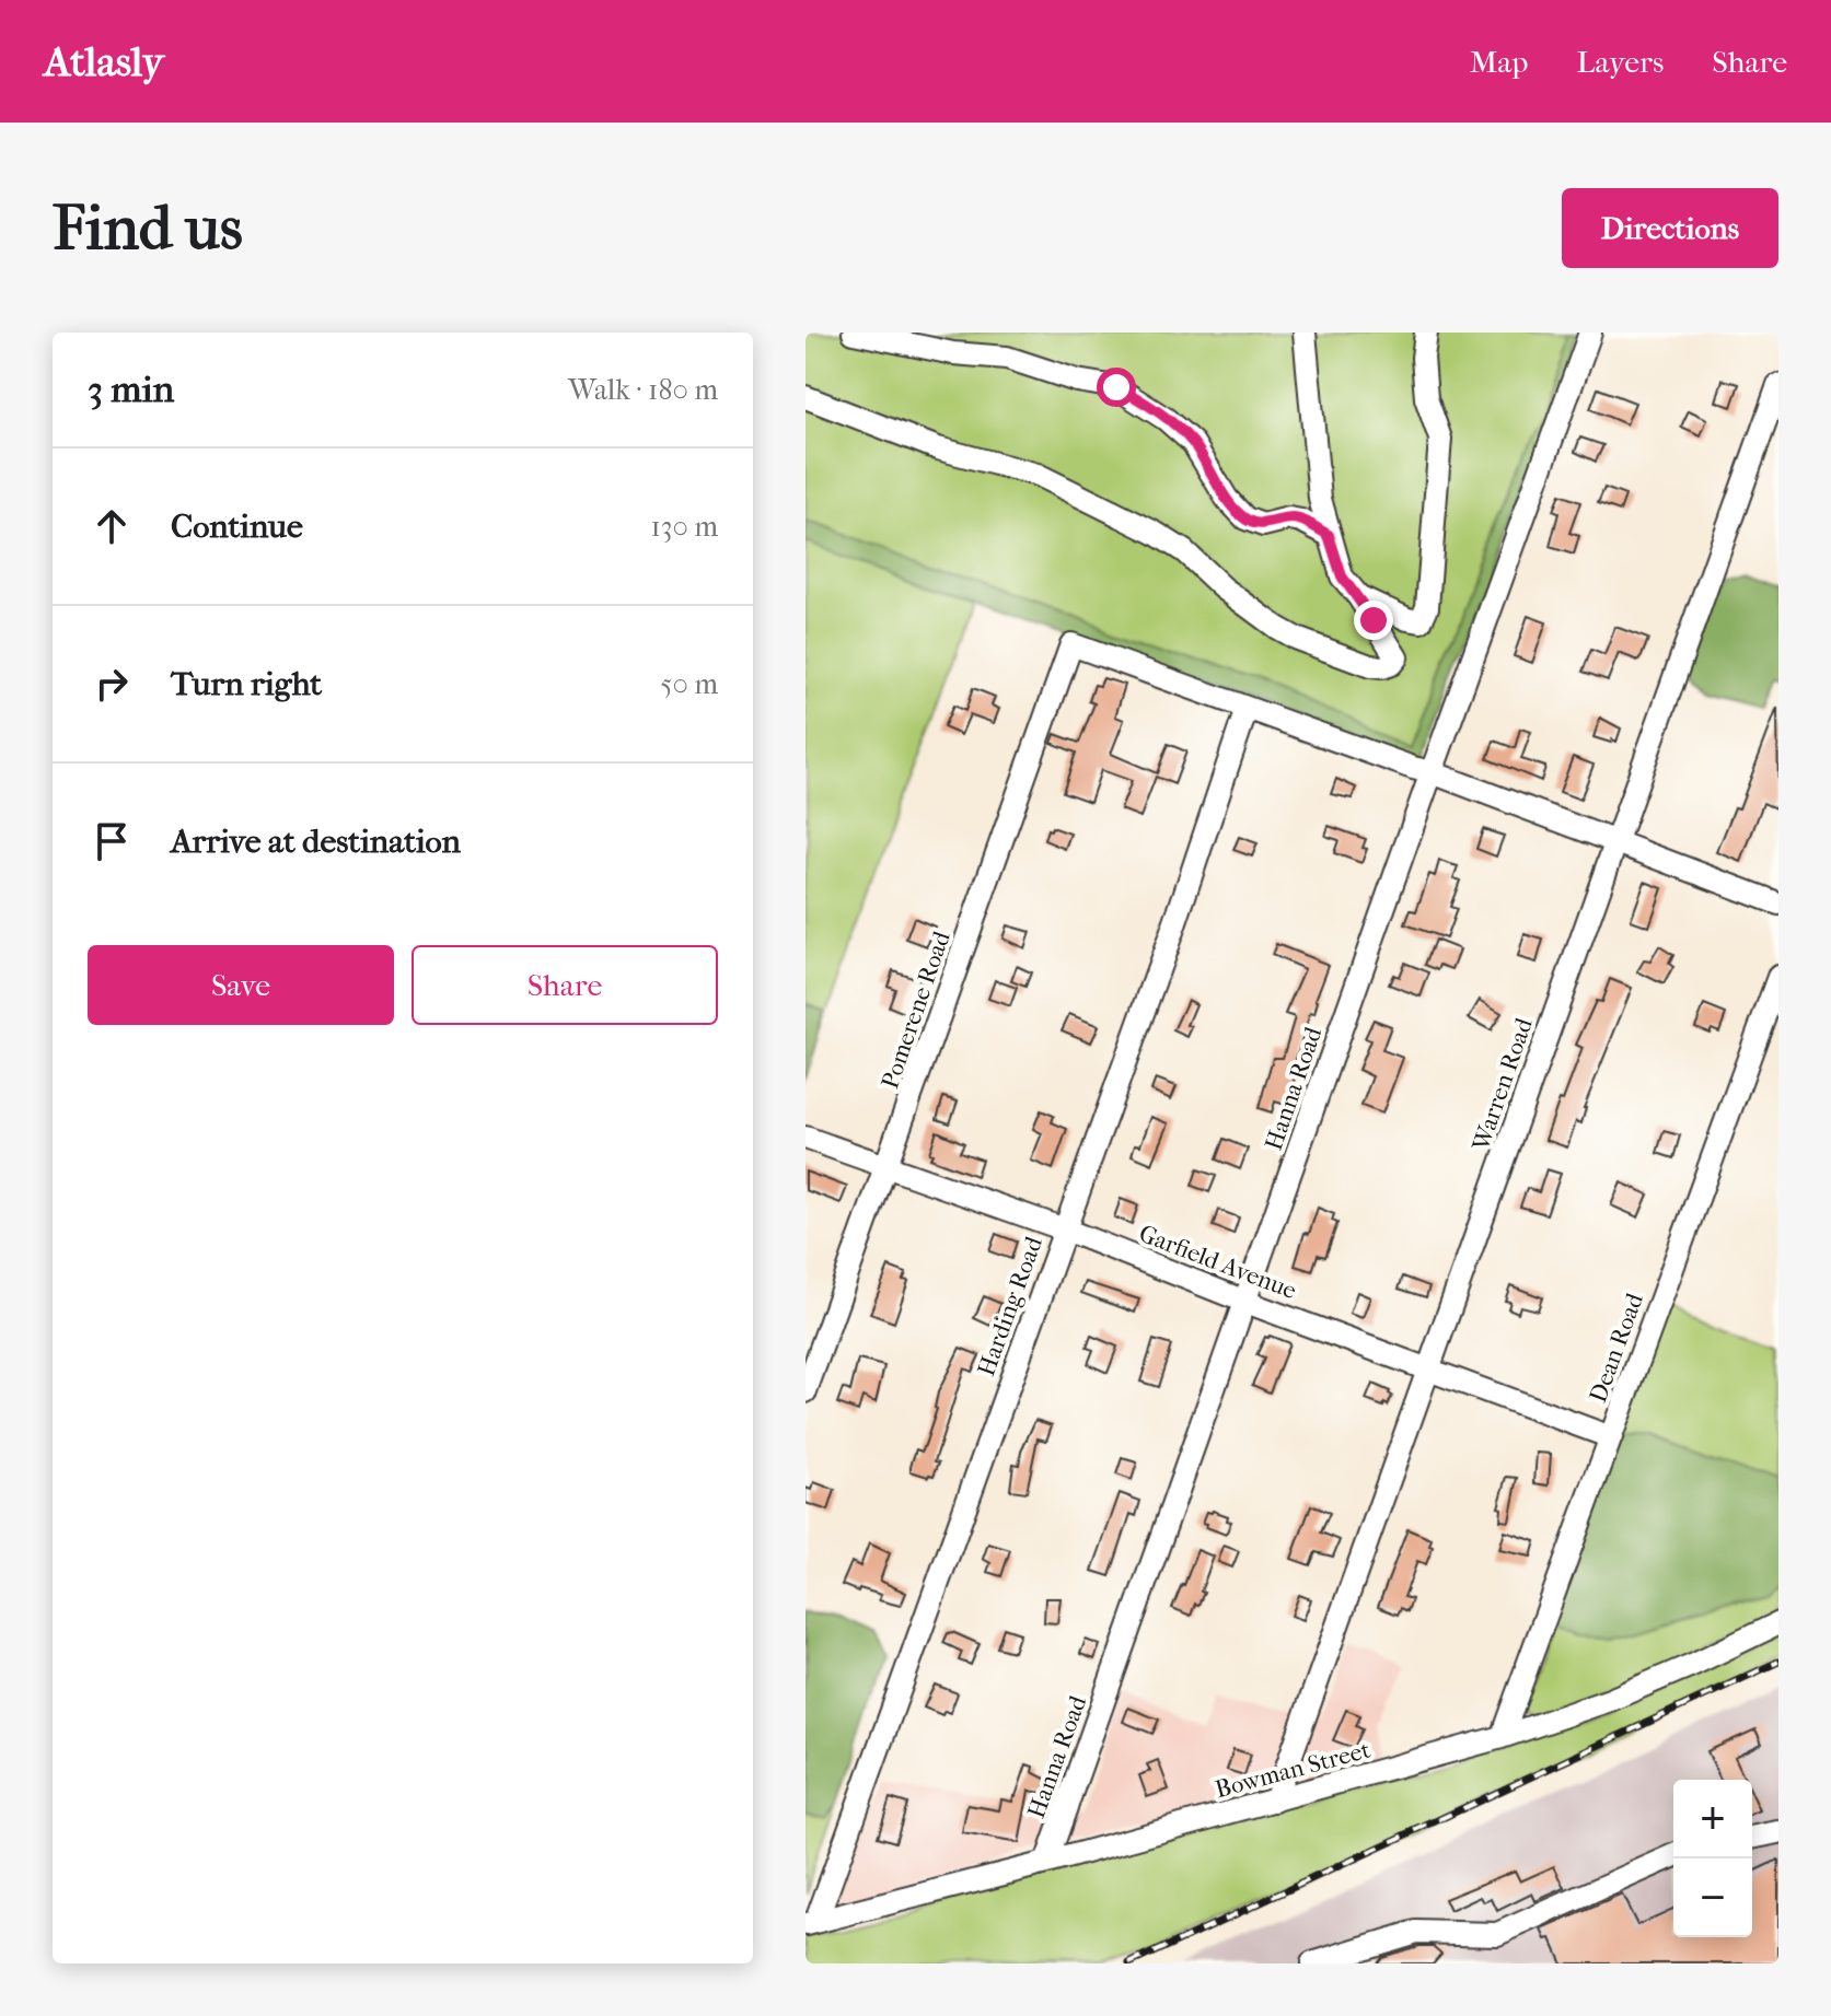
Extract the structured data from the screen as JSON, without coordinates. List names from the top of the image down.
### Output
{
  "streets": {
    "street": [
      "Pomerene Road",
      "Warren Road",
      "Hanna Road",
      "Garfield Avenue",
      "Harding Road",
      "Dean Road",
      "Bowman Street"
    ]
  },
  "crossings": [
    ["Pomerene Road", "Garfield Avenue"],
    ["Pomerene Road", "Harding Road"],
    ["Warren Road", "Garfield Avenue"],
    ["Warren Road", "Bowman Street"],
    ["Hanna Road", "Garfield Avenue"],
    ["Hanna Road", "Bowman Street"],
    ["Garfield Avenue", "Harding Road"],
    ["Garfield Avenue", "Dean Road"],
    ["Harding Road", "Bowman Street"],
    ["Dean Road", "Bowman Street"]
  ],
  "page": {
    "header": "Atlasly",
    "nav": ["Map", "Layers", "Share"],
    "buttons": [
      "Directions",
      ["Save", "Share"]
    ],
    "title": "Find us",
    "heading": ["3 min", "Walk · 180 m"],
    "list": [
      ["Continue", "130 m"],
      ["Turn right", "50 m"],
      "Arrive at destination"
    ],
    "map_buttons": ["+", "−"]
  }
}
